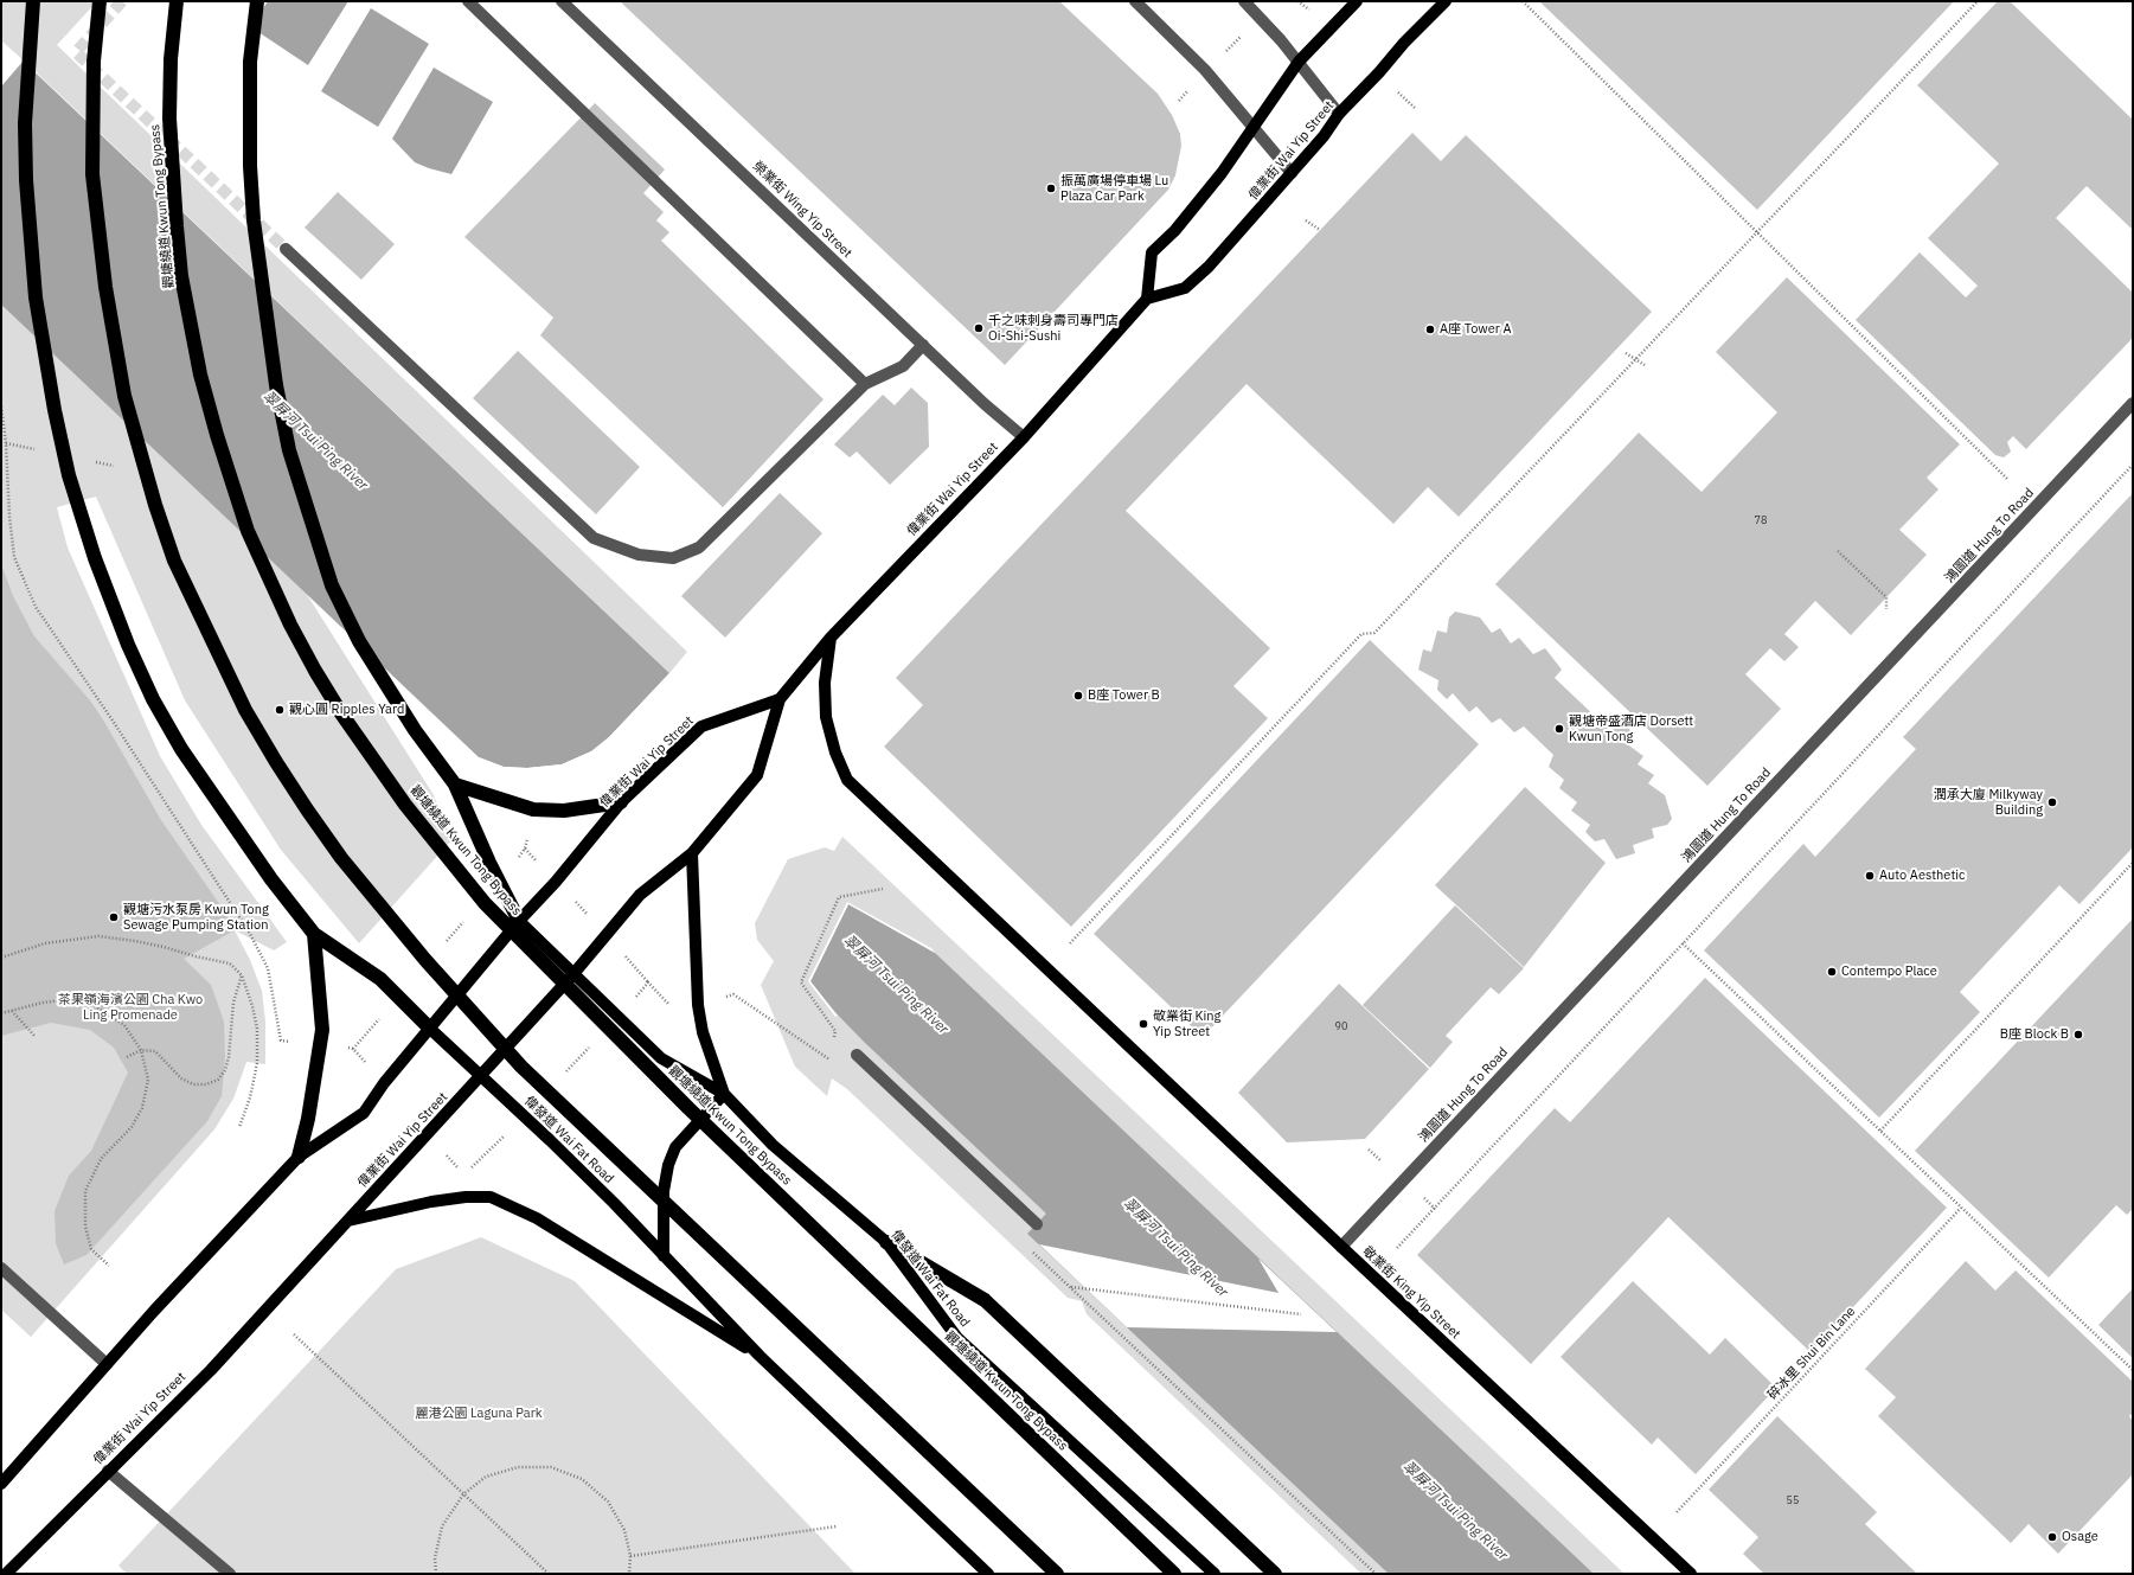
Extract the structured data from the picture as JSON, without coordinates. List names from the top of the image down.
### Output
{
  "streets": {
    "highway": ["觀塘繞道 Kwun Tong Bypass"],
    "main road": ["偉業街 Wai Yip Street", "偉發道 Wai Fat Road", "敬業街 King Yip Street"],
    "street": ["榮業街 Wing Yip Street", "鴻圖道 Hung To Road"],
    "path": ["碎冰里 Shui Bin Lane"]
  },
  "crossings": [
    ["偉業街 Wai Yip Street", "榮業街 Wing Yip Street"],
    ["偉業街 Wai Yip Street", "偉發道 Wai Fat Road"],
    ["偉業街 Wai Yip Street", "敬業街 King Yip Street"],
    ["鴻圖道 Hung To Road", "敬業街 King Yip Street"]
  ],
  "water": ["翠屏河 Tsui Ping River"],
  "parks": ["茶果嶺海濱公園 Cha Kwo Ling Promenade", "麗港公園 Laguna Park"],
  "places": [
    "振萬廣場停車場 Lu Plaza Car Park",
    "千之味刺身壽司專門店 Oi-Shi-Sushi",
    "A座 Tower A",
    "B座 Tower B",
    "觀心圓 Ripples Yard",
    "觀塘帝盛酒店 Dorsett Kwun Tong",
    "潤承大廈 Milkyway Building",
    "Auto Aesthetic",
    "觀塘污水泵房 Kwun Tong Sewage Pumping Station",
    "Contempo Place",
    "敬業街 King Yip Street",
    "B座 Block B",
    "Osage"
  ],
  "house_numbers": ["78", "90", "55"]
}
